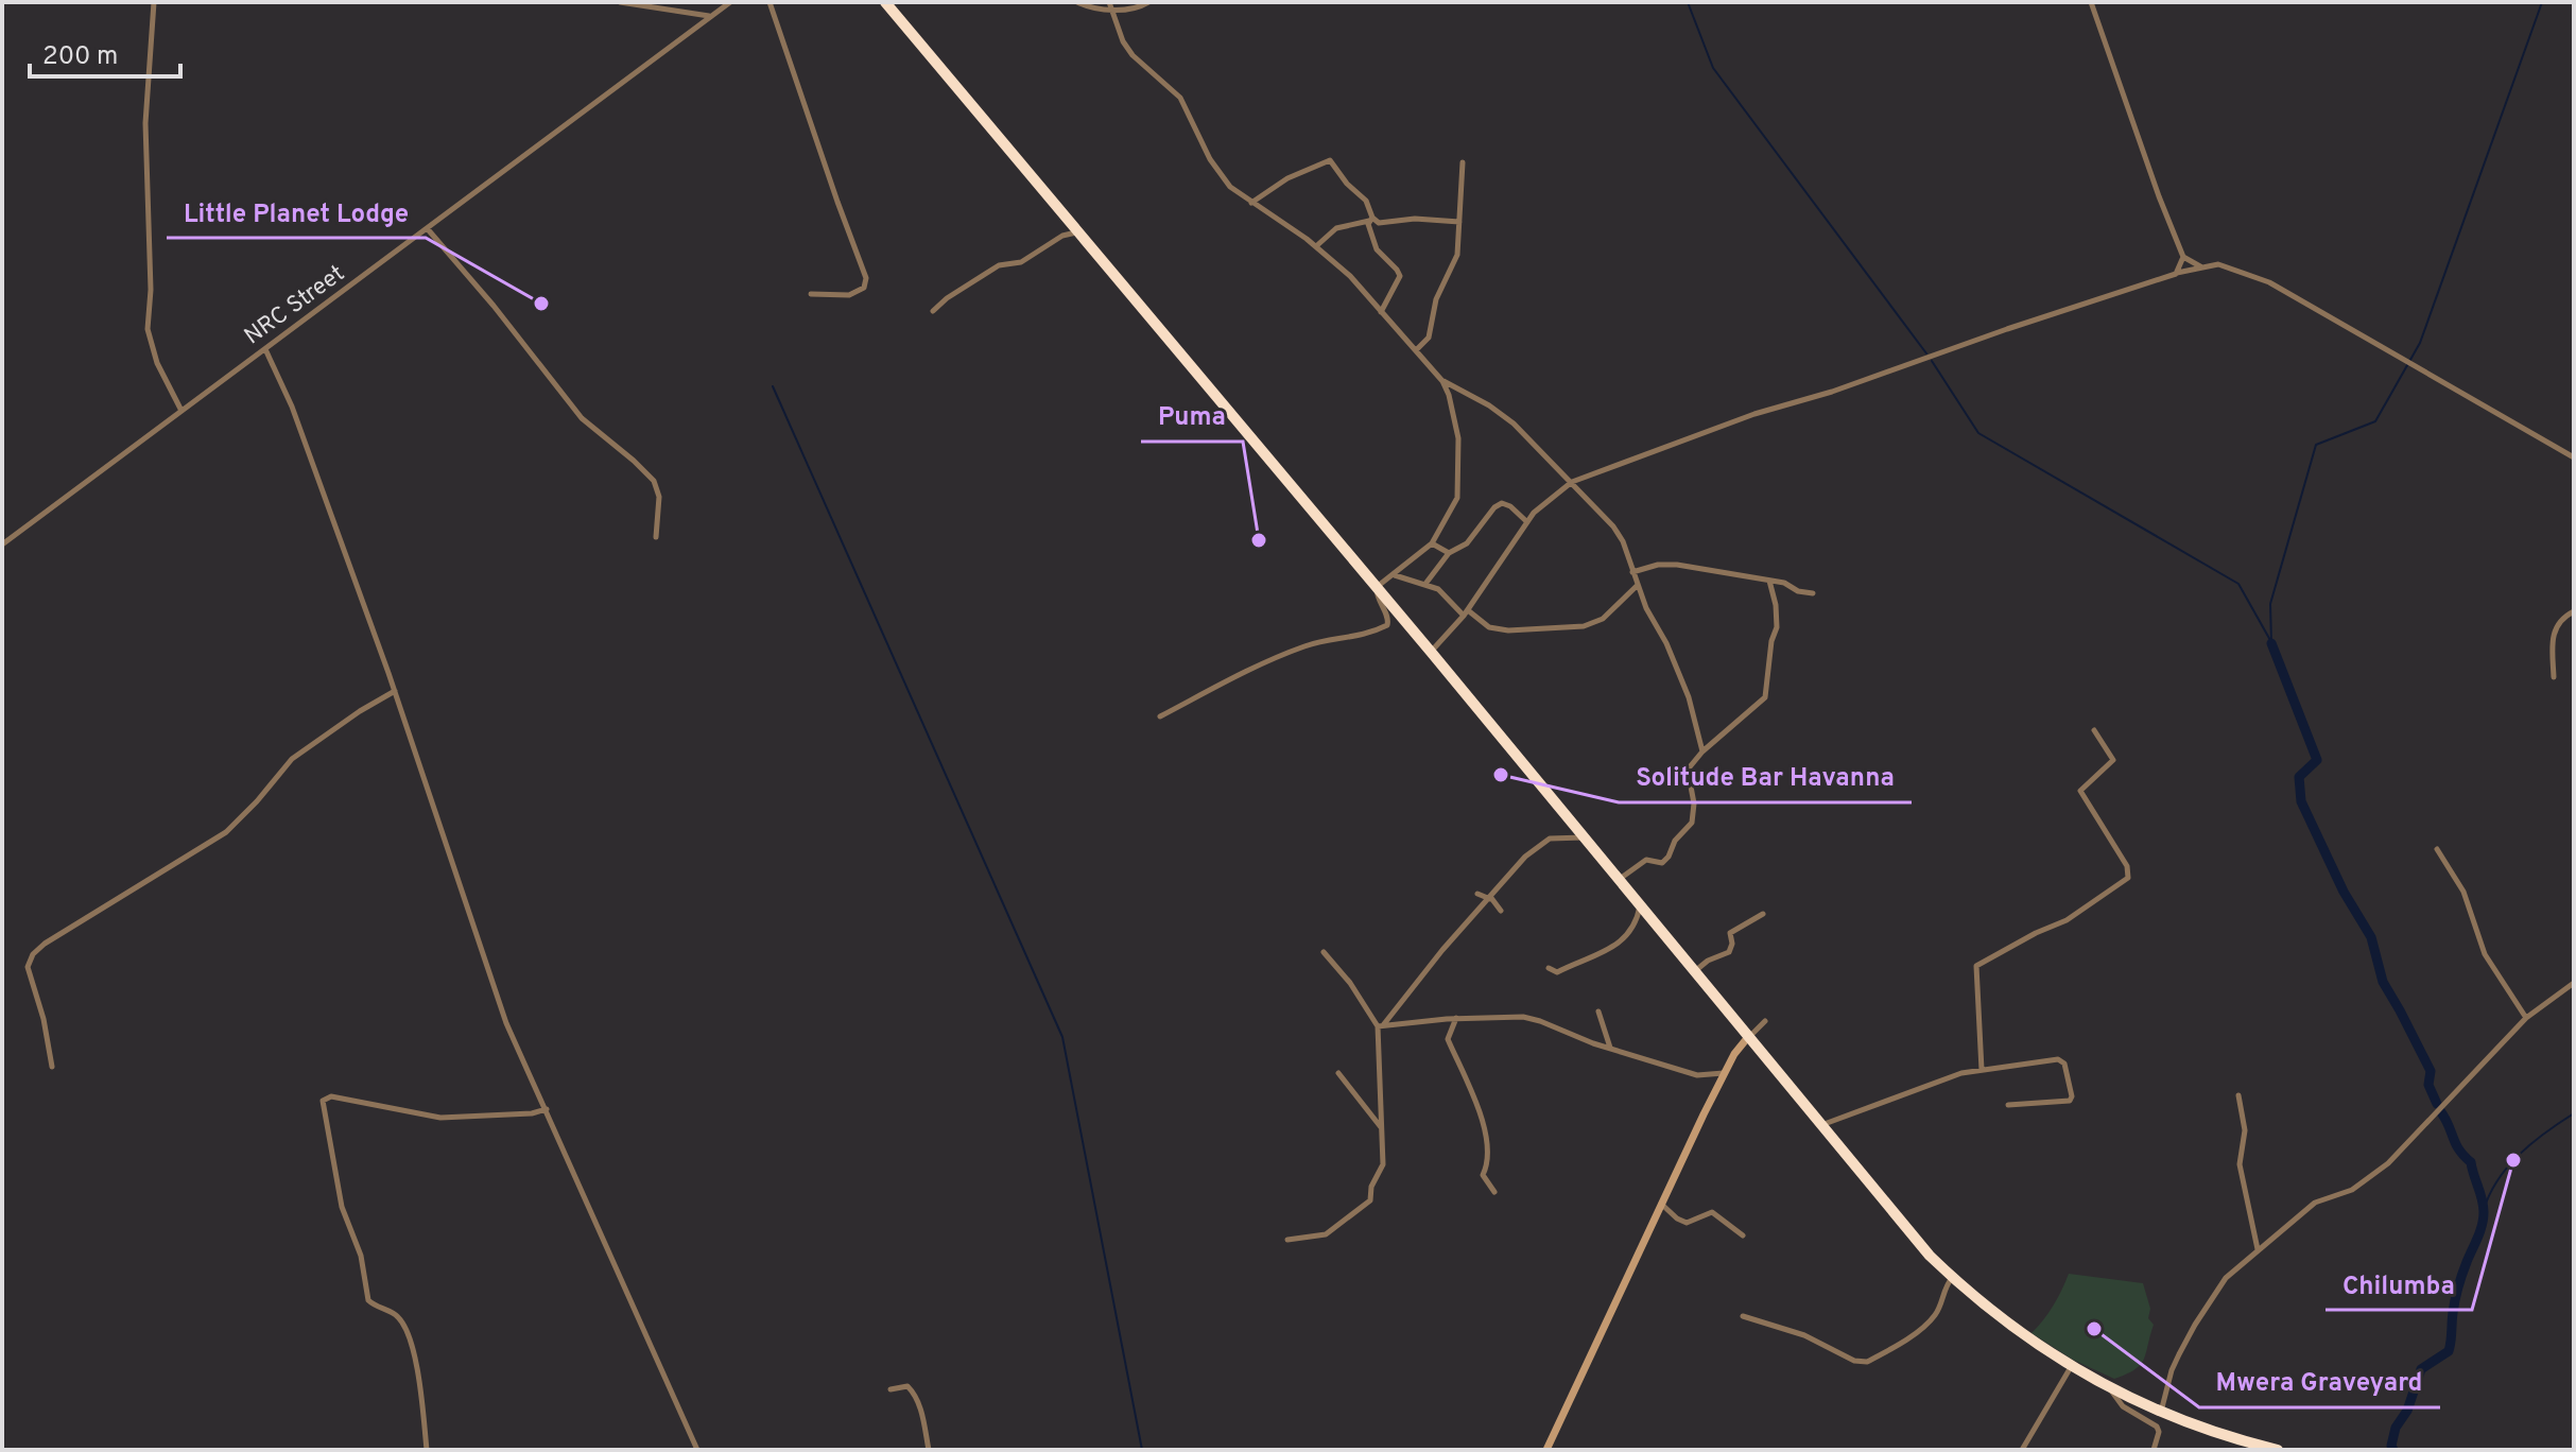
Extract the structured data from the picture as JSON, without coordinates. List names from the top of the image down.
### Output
{
  "streets": {
    "street": ["NRC Street"]
  },
  "places": [
    "Little Planet Lodge",
    "Puma",
    "Solitude Bar Havanna",
    "Chilumba",
    "Mwera Graveyard"
  ],
  "scale_bar": "200 m"
}
